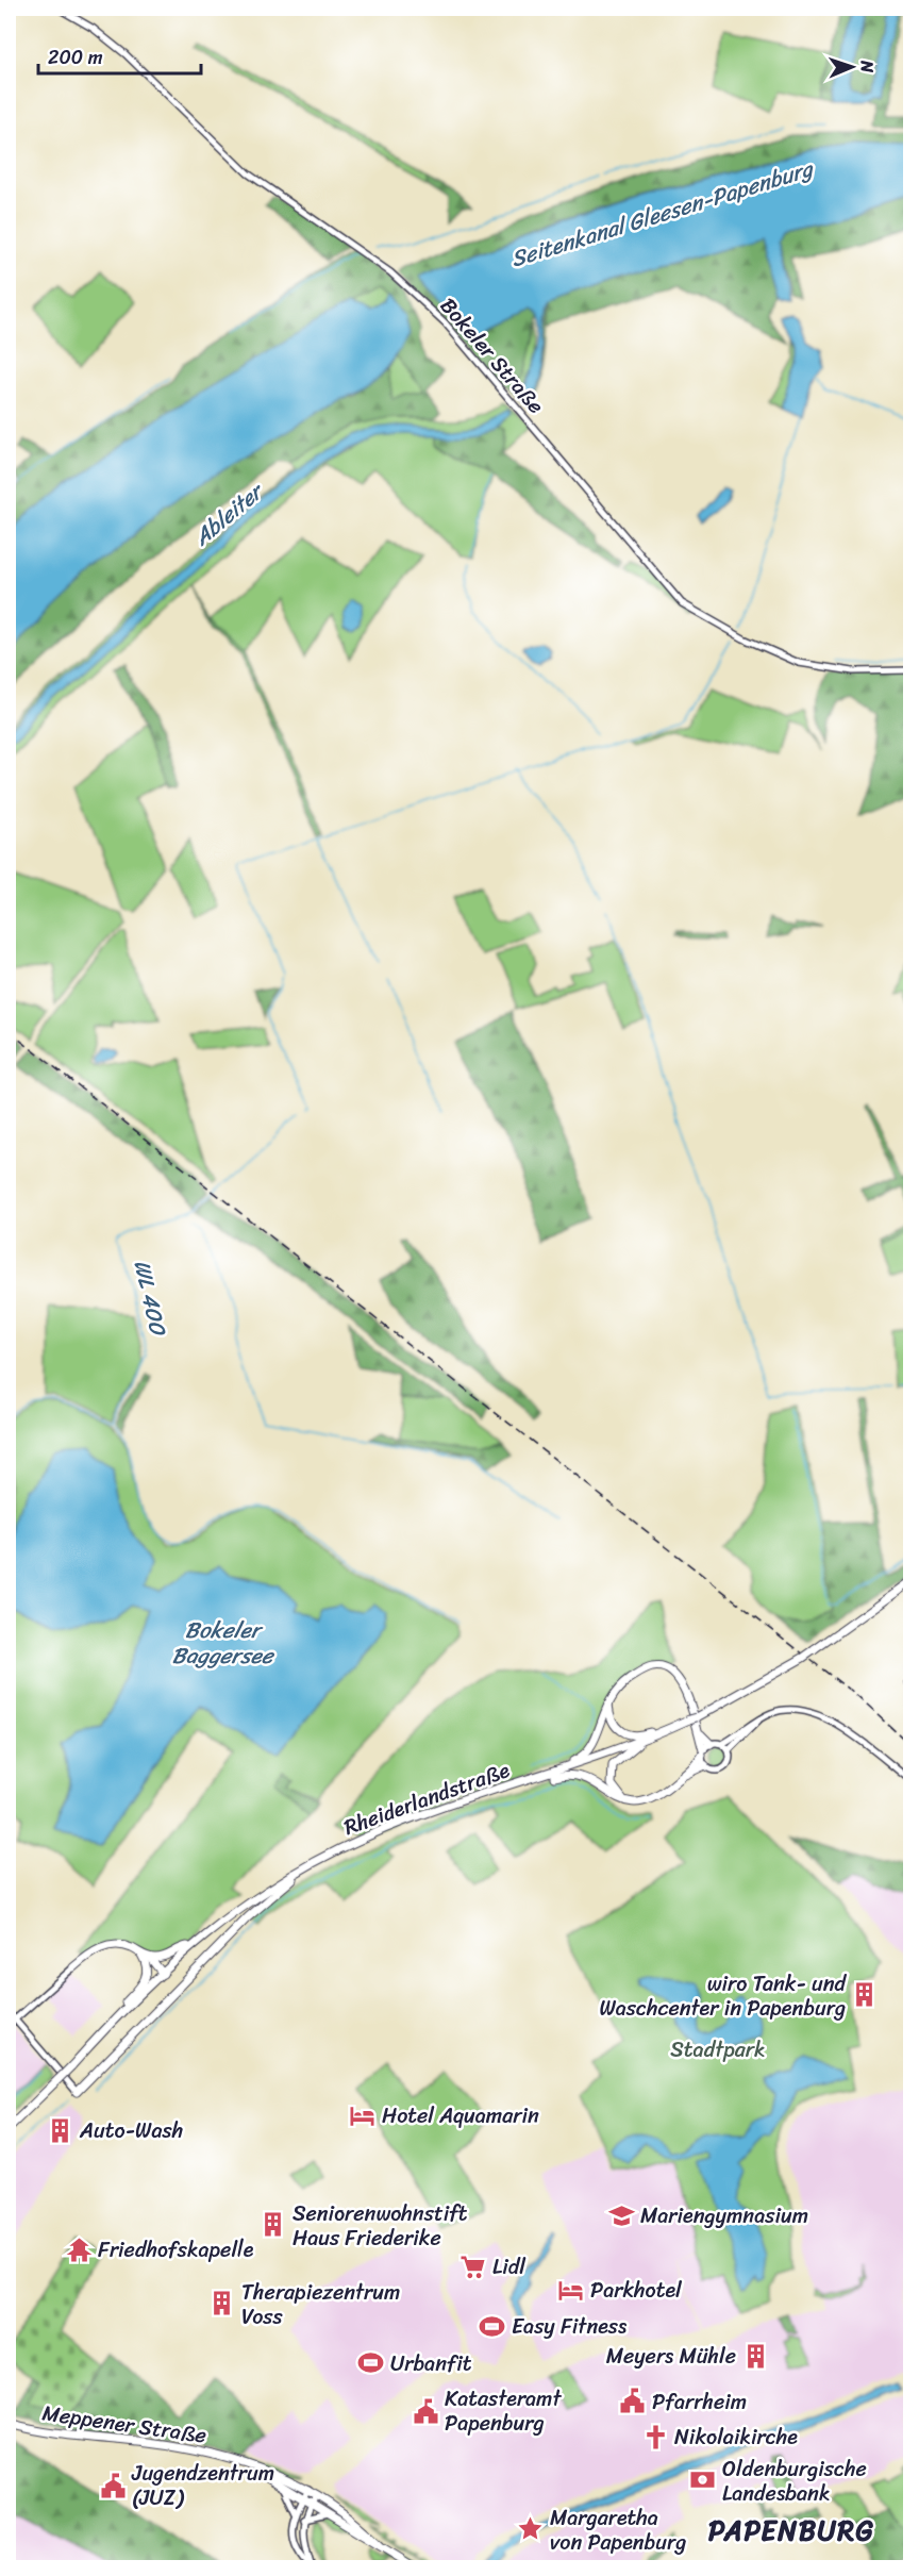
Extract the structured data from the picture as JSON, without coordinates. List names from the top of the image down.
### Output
{
  "streets": {
    "main road": ["Rheiderlandstraße", "Meppener Straße"],
    "street": ["Bokeler Straße"]
  },
  "districts": ["PAPENBURG"],
  "water": [
    "Seitenkanal Gleesen-Papenburg",
    "Ableiter",
    "WL 400",
    "Bokeler Baggersee"
  ],
  "parks": ["Stadtpark"],
  "places": {
    "building": [
      "wiro Tank- und Waschcenter in Papenburg",
      "Auto-Wash",
      "Seniorenwohnstift Haus Friederike",
      "Therapiezentrum Voss",
      "Meyers Mühle"
    ],
    "hotel": ["Hotel Aquamarin", "Parkhotel"],
    "school or university": ["Mariengymnasium"],
    "temple": ["Friedhofskapelle"],
    "supermarket": ["Lidl"],
    "sports": ["Easy Fitness", "Urbanfit"],
    "public building": ["Pfarrheim", "Katasteramt Papenburg", "Jugendzentrum (JUZ)"],
    "church": ["Nikolaikirche"],
    "bank": ["Oldenburgische Landesbank"],
    "place": ["Margaretha von Papenburg"]
  },
  "scale_bar": "200 m",
  "north": "right"
}
